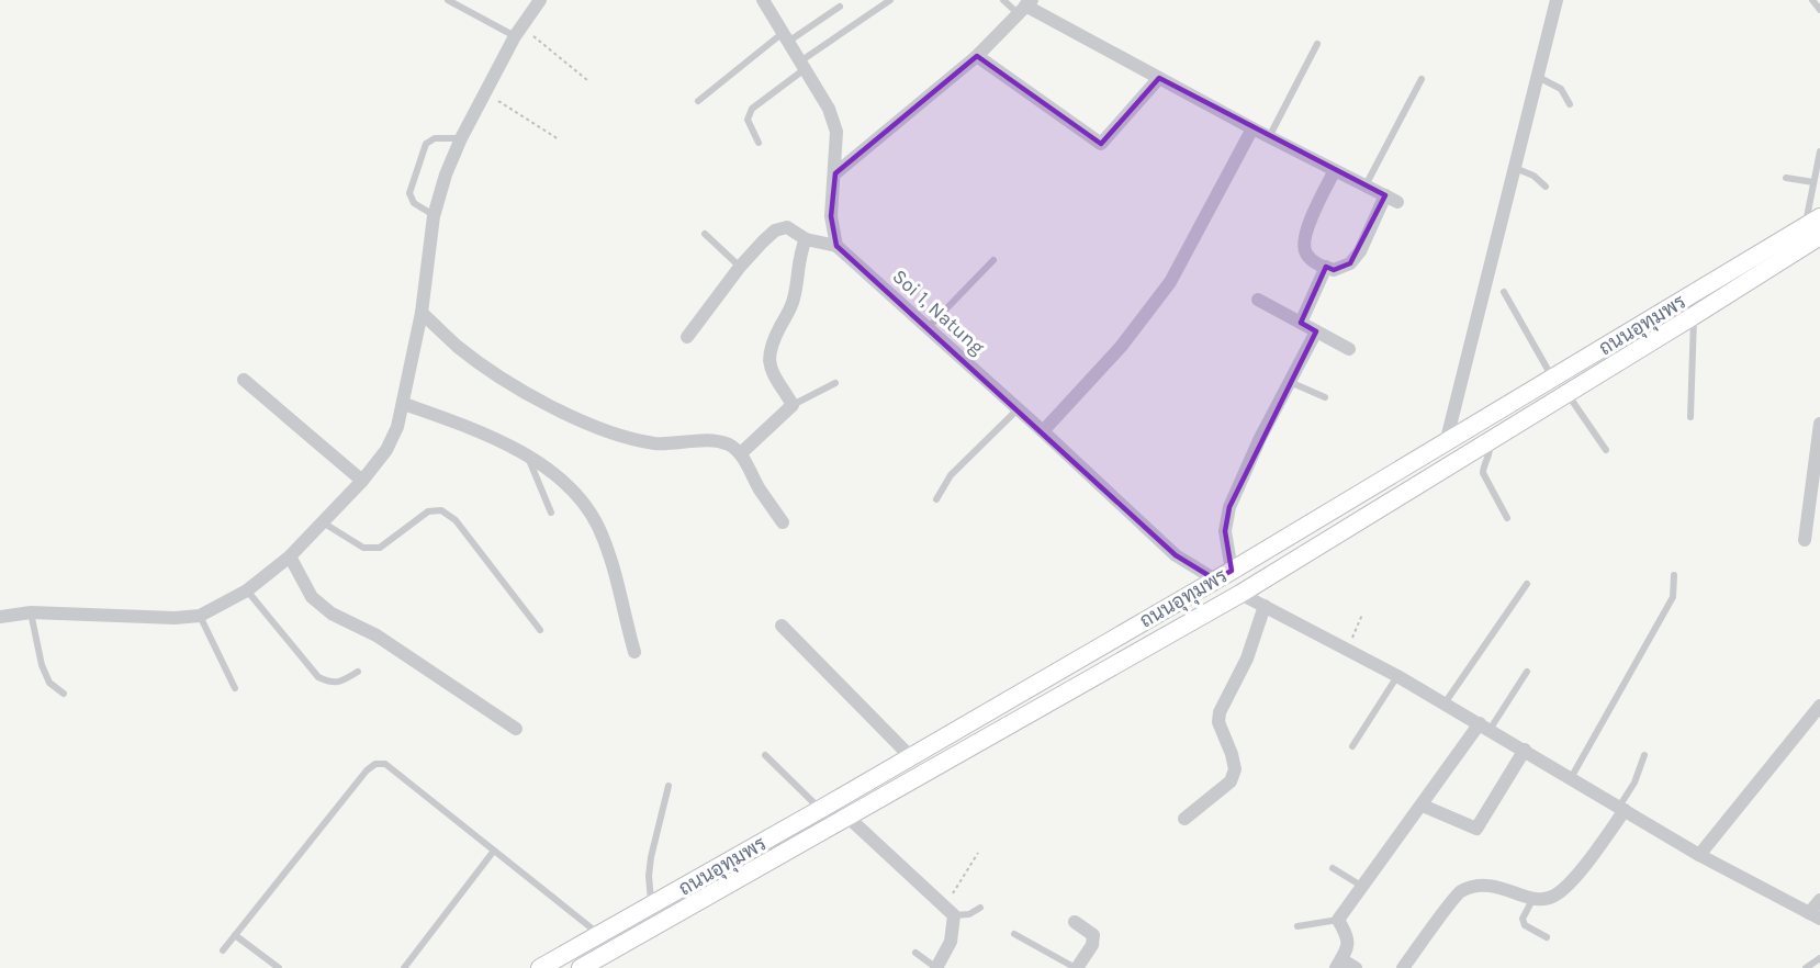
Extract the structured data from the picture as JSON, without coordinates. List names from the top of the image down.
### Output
{
  "streets": {
    "street": ["Soi 1, Natung", "ถนนอุทุมพร"]
  },
  "crossings": [
    ["Soi 1, Natung", "ถนนอุทุมพร"]
  ]
}
